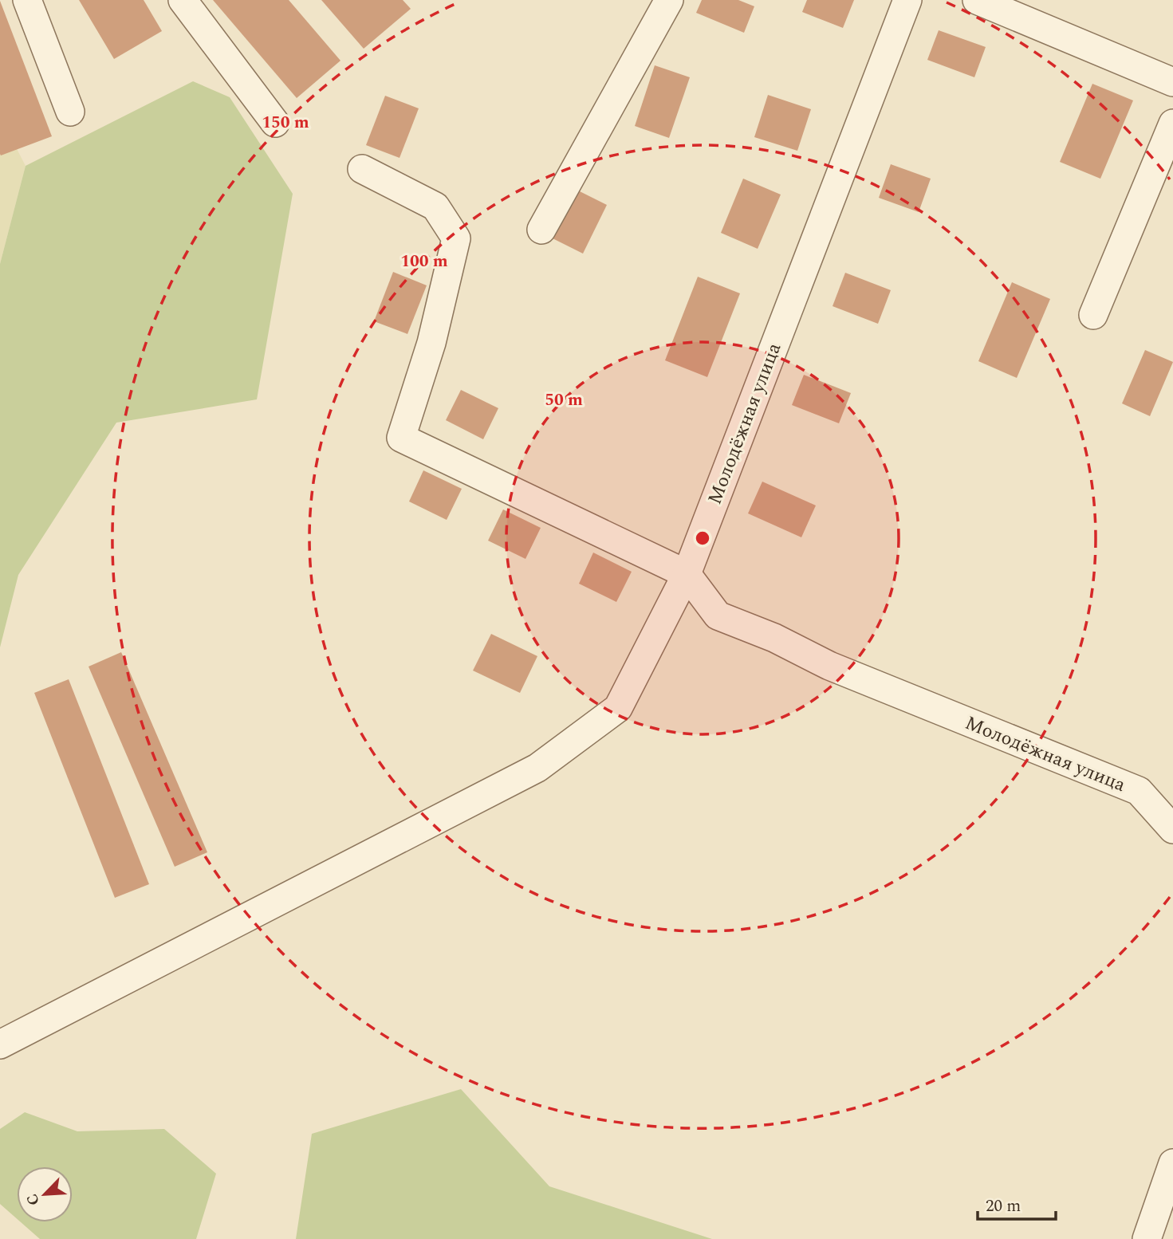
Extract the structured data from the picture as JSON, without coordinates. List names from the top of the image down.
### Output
{
  "streets": {
    "street": ["Молодёжная улица"]
  },
  "scale_bar": "20 m",
  "north": "bottom left",
  "rings": ["150 m", "100 m", "50 m"]
}
